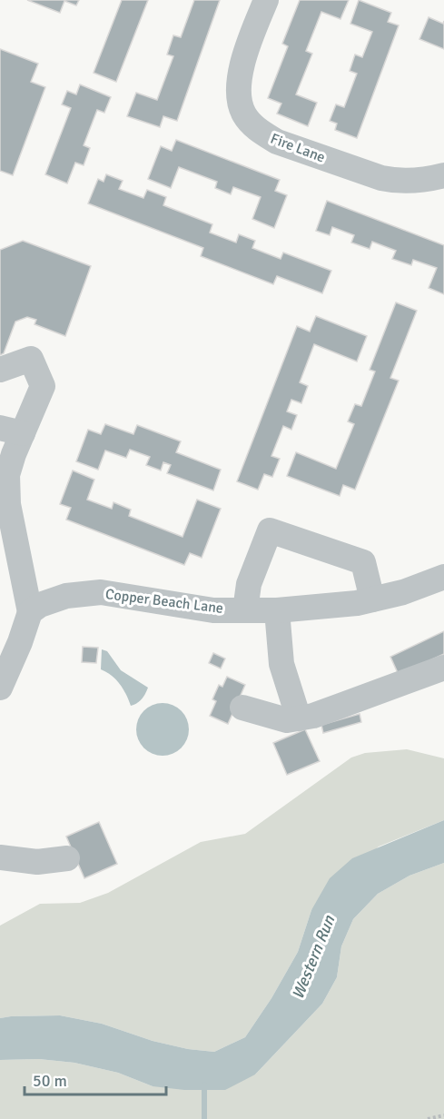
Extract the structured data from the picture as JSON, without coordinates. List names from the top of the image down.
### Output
{
  "streets": {
    "street": ["Fire Lane", "Copper Beach Lane"]
  },
  "water": ["Western Run"],
  "scale_bar": "50 m"
}
